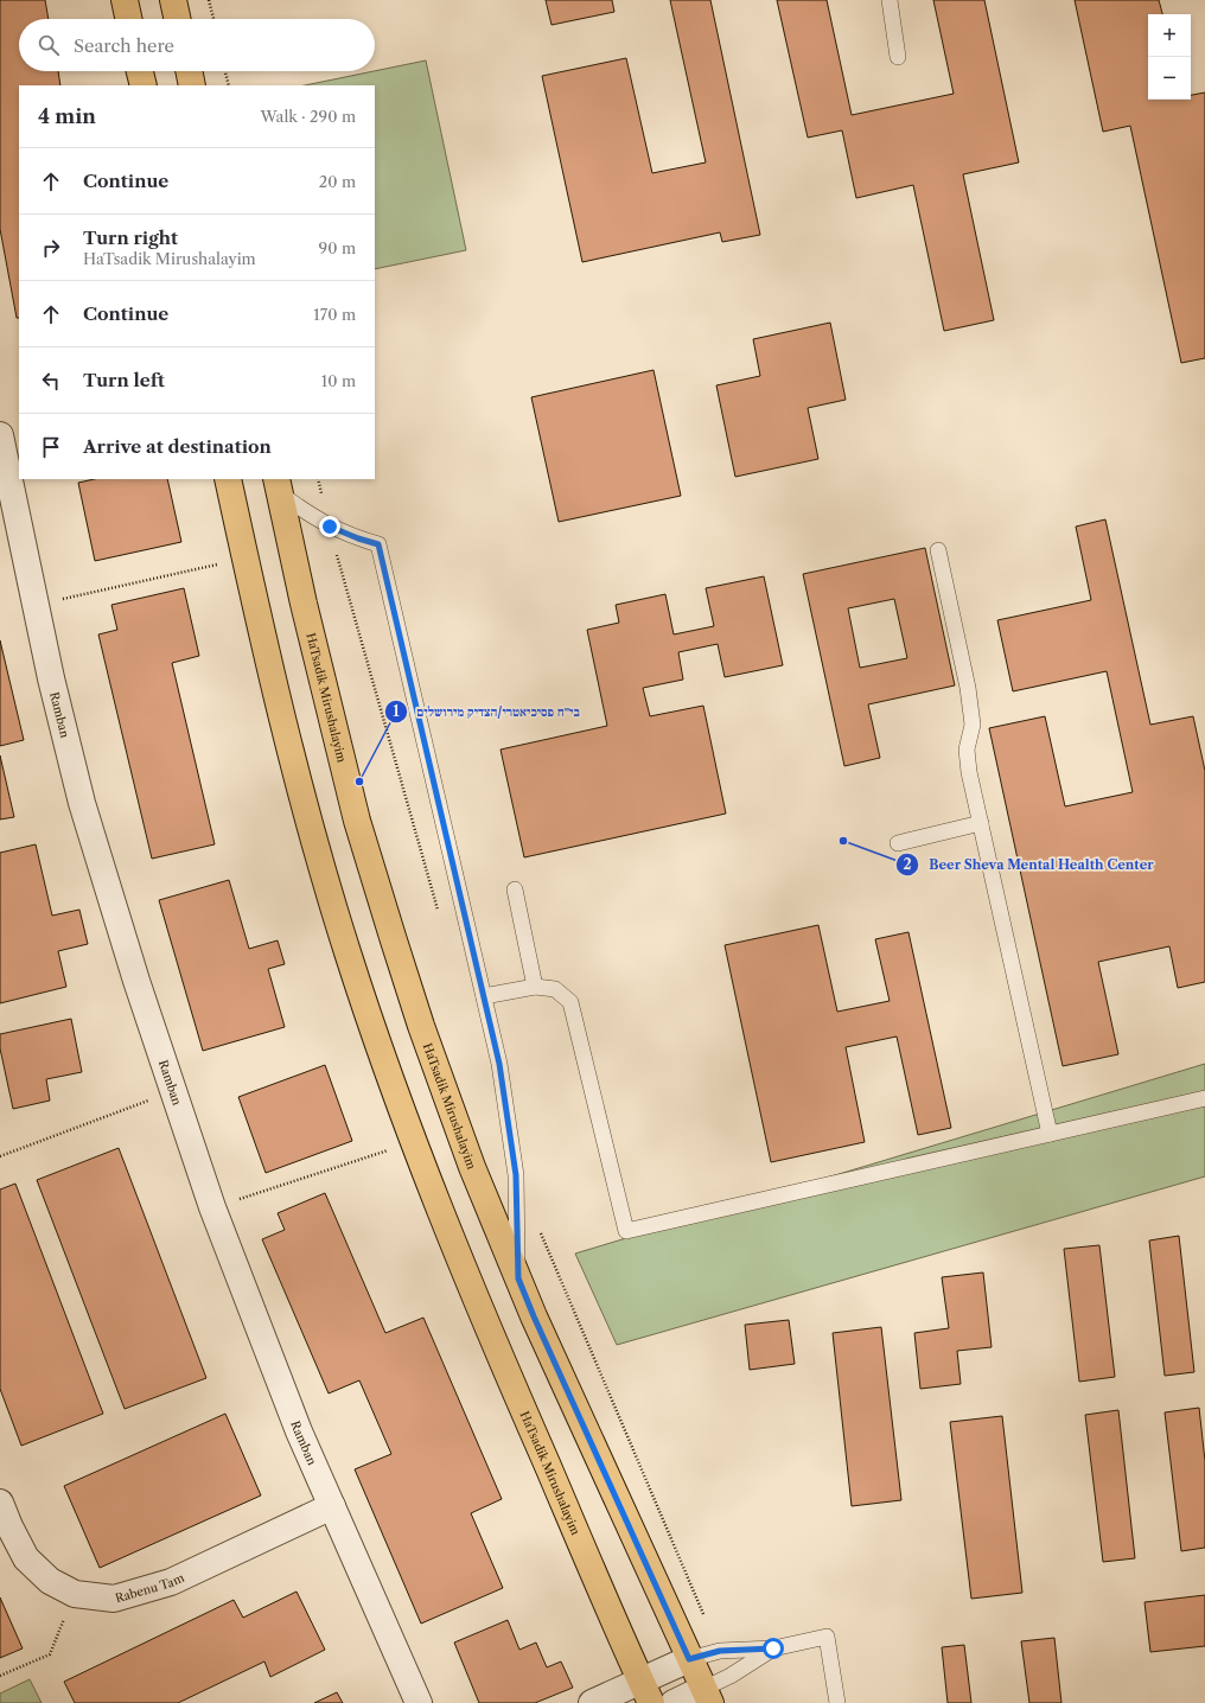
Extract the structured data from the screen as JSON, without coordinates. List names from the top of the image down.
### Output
{
  "streets": {
    "main road": ["HaTsadik Mirushalayim"],
    "street": ["Ramban", "Rabenu Tam"]
  },
  "crossings": [
    ["Ramban", "Rabenu Tam"]
  ],
  "places": ["בי״ח פסיכיאטרי/הצדיק מירושלים", "Beer Sheva Mental Health Center"],
  "page": {
    "map_buttons": ["+", "−"],
    "search": "Search here",
    "heading": ["4 min", "Walk · 290 m"],
    "list": [
      ["Continue", "20 m"],
      ["Turn right", "HaTsadik Mirushalayim", "90 m"],
      ["Continue", "170 m"],
      ["Turn left", "10 m"],
      "Arrive at destination"
    ]
  }
}
